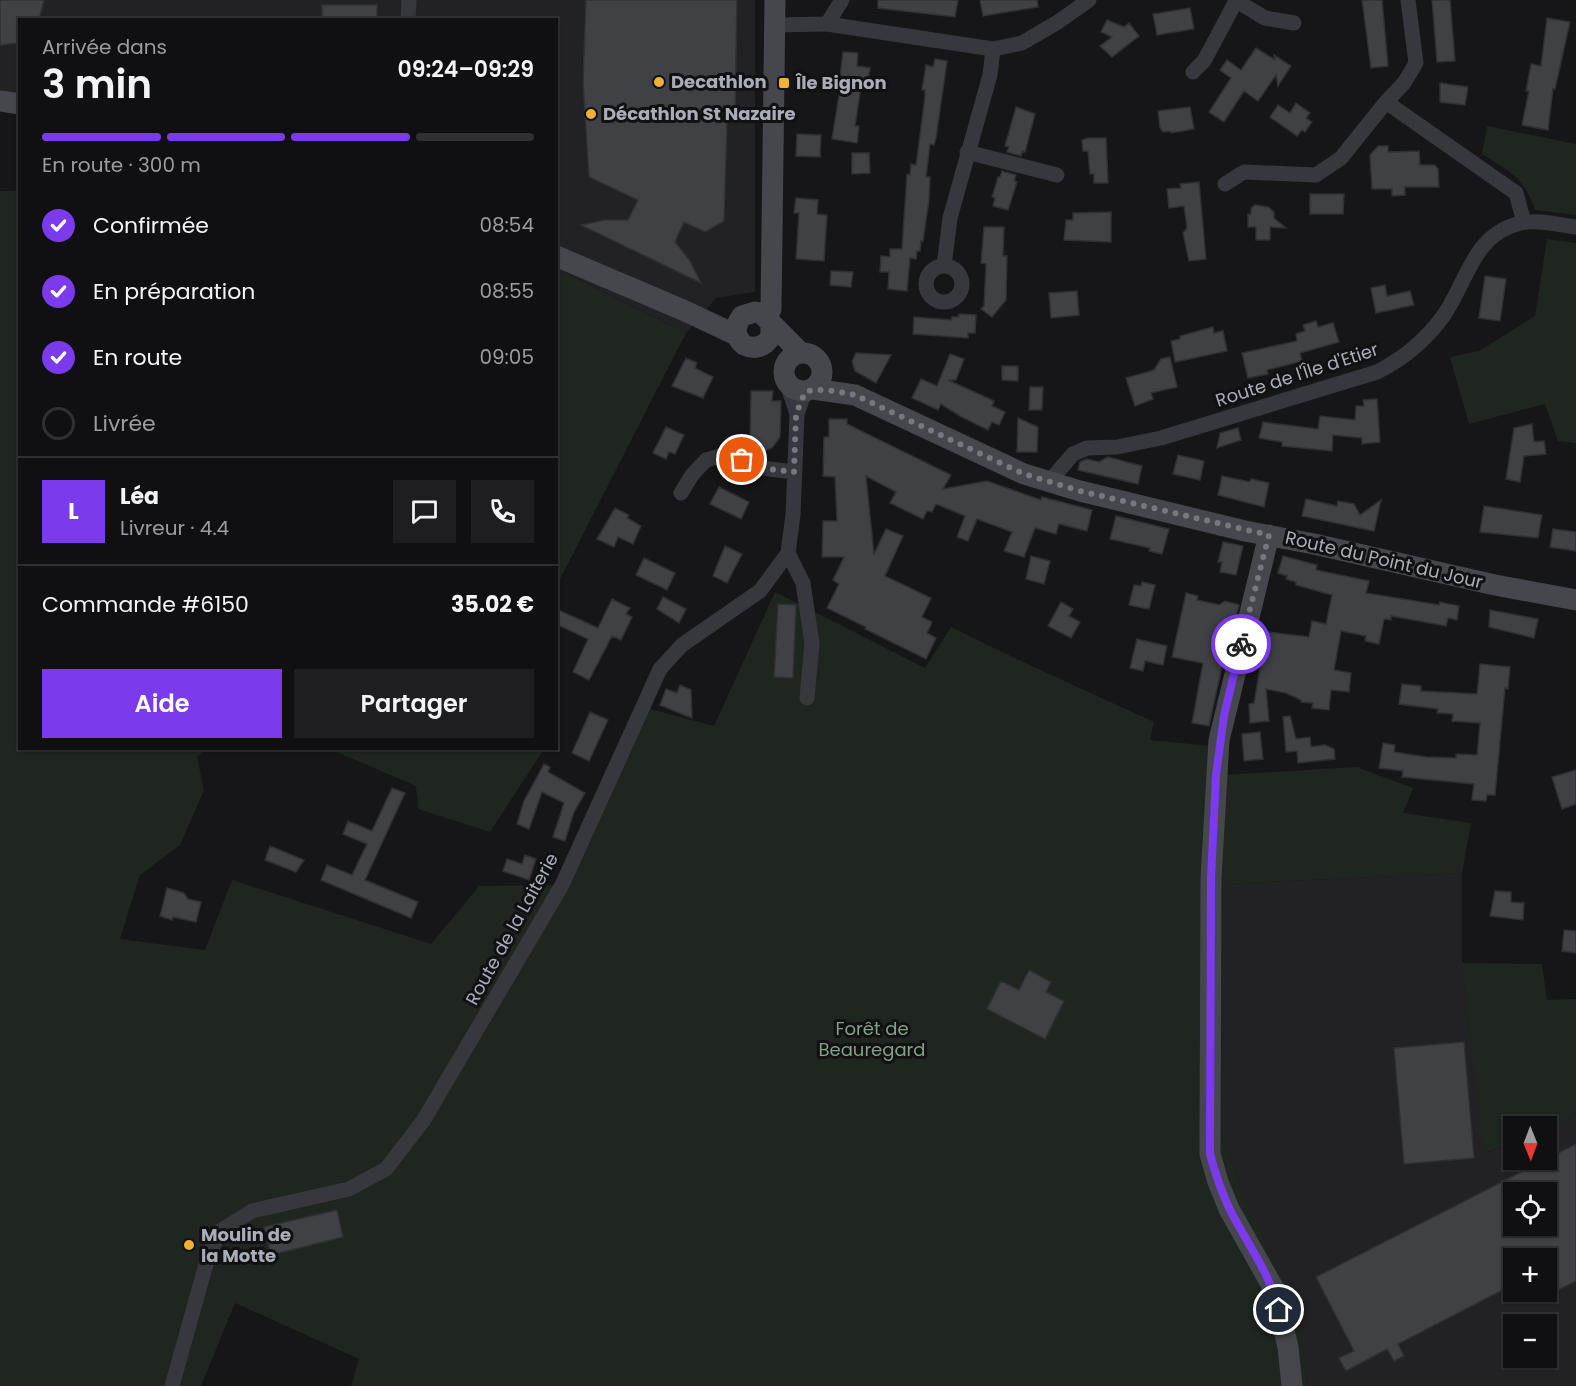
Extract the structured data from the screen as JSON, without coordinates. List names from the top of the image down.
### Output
{
  "streets": {
    "main road": ["Route du Point du Jour"],
    "street": ["Route de l'Île d'Etier", "Route de la Laiterie"]
  },
  "crossings": [
    ["Route de l'Île d'Etier", "Route du Point du Jour"],
    ["Route du Point du Jour", "Route de la Laiterie"]
  ],
  "parks": ["Forêt de Beauregard"],
  "places": {
    "other": ["Decathlon", "Décathlon St Nazaire", "Moulin de la Motte"],
    "transit": ["Île Bignon"]
  },
  "north": "bottom",
  "page": {
    "heading": ["3 min", "Arrivée dans", "09:24–09:29"],
    "panel": [
      "Léa",
      "Livreur · 4.4",
      "Commande #6150",
      "35.02 €"
    ],
    "bar": "En route · 300 m",
    "list": [
      ["Confirmée", "08:54"],
      ["En préparation", "08:55"],
      ["En route", "09:05"],
      "Livrée"
    ],
    "round": "L",
    "buttons": ["Aide", "Partager"],
    "map_buttons": ["+", "−"]
  }
}
